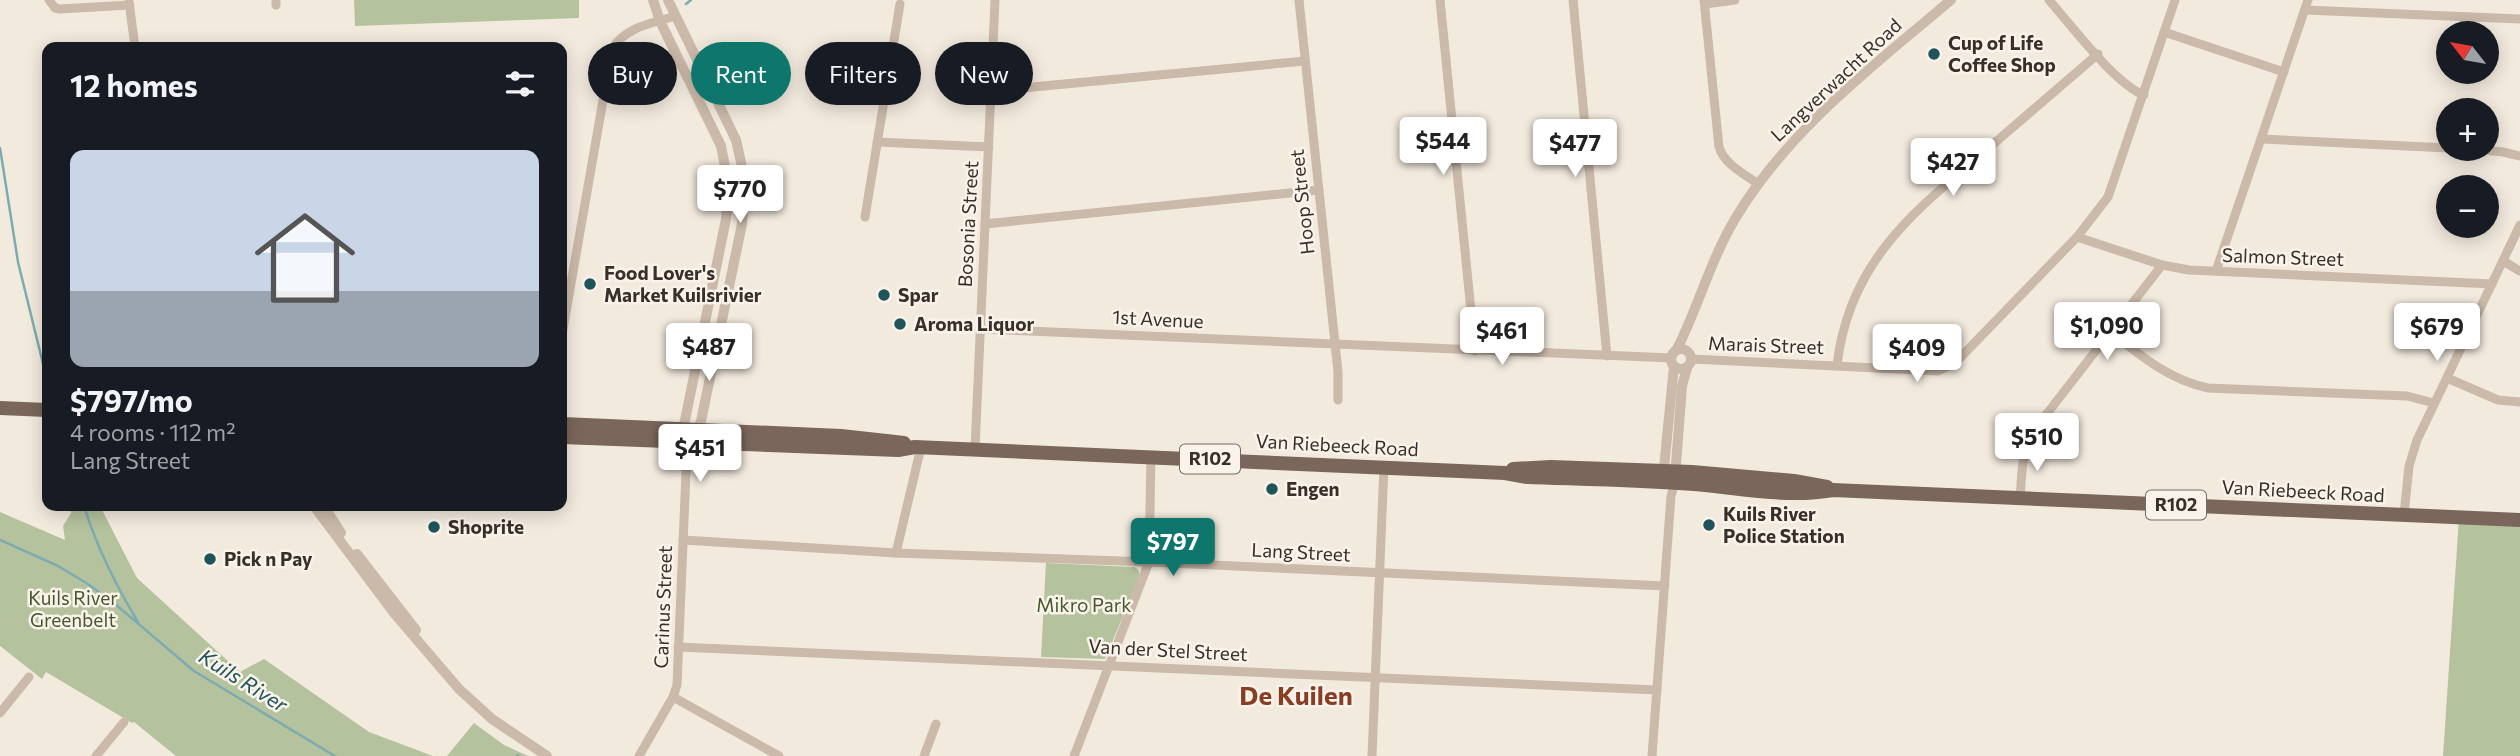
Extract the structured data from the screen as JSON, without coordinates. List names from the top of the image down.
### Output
{
  "streets": {
    "main road": ["Van Riebeeck Road", "R102"],
    "street": [
      "Langverwacht Road",
      "Hoop Street",
      "Bosonia Street",
      "Salmon Street",
      "1st Avenue",
      "Marais Street",
      "Lang Street",
      "Carinus Street",
      "Van der Stel Street"
    ]
  },
  "crossings": [
    ["Langverwacht Road", "Marais Street"],
    ["Langverwacht Road", "Van Riebeeck Road"],
    ["Hoop Street", "1st Avenue"],
    ["Bosonia Street", "1st Avenue"],
    ["Bosonia Street", "Van Riebeeck Road"],
    ["Salmon Street", "Marais Street"],
    ["1st Avenue", "Marais Street"],
    ["Van Riebeeck Road", "Carinus Street"],
    ["Lang Street", "Carinus Street"],
    ["Carinus Street", "Van der Stel Street"]
  ],
  "districts": ["De Kuilen"],
  "water": ["Kuils River"],
  "parks": ["Kuils River Greenbelt", "Mikro Park"],
  "places": [
    "Cup of Life Coffee Shop",
    "Food Lover's Market Kuilsrivier",
    "Spar",
    "Aroma Liquor",
    "Engen",
    "Kuils River Police Station",
    "Shoprite",
    "Pick n Pay"
  ],
  "north": "top left",
  "page": {
    "map_buttons": ["+", "−"],
    "chip": [
      "Buy",
      "Rent",
      "Filters",
      "New"
    ],
    "heading": "12 homes",
    "price": [
      "$544",
      "$477",
      "$427",
      "$770",
      "$1,090",
      "$679",
      "$461",
      "$487",
      "$409",
      "$510",
      "$451",
      "$797"
    ],
    "list": [
      {
        "name": "$797/mo",
        "note": "4 rooms · 112 m² · Lang Street"
      }
    ]
  }
}
